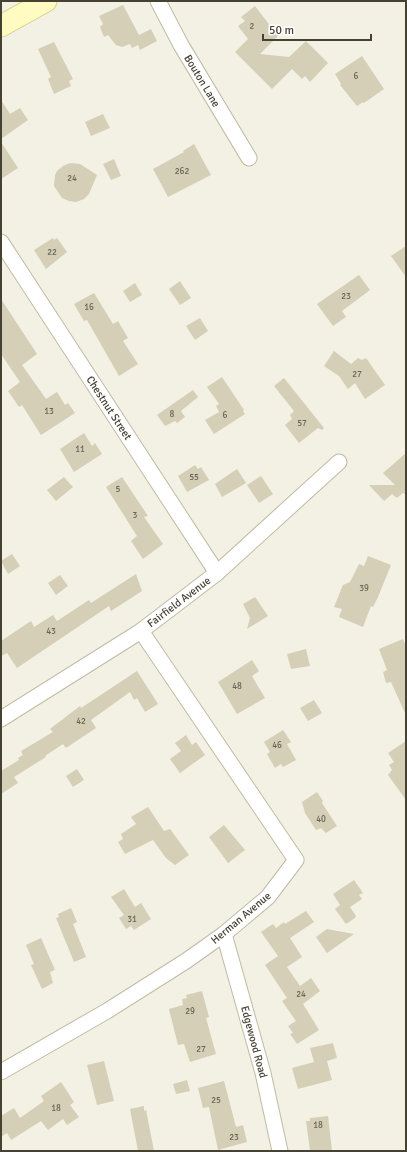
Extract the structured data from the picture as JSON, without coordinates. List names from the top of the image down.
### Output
{
  "streets": {
    "street": [
      "Bouton Lane",
      "Chestnut Street",
      "Fairfield Avenue",
      "Herman Avenue",
      "Edgewood Road"
    ]
  },
  "crossings": [
    ["Chestnut Street", "Fairfield Avenue"],
    ["Fairfield Avenue", "Herman Avenue"],
    ["Herman Avenue", "Edgewood Road"]
  ],
  "house_numbers": [
    "2",
    "6",
    "262",
    "24",
    "22",
    "23",
    "16",
    "27",
    "13",
    "8",
    "6",
    "57",
    "11",
    "55",
    "5",
    "3",
    "39",
    "43",
    "48",
    "42",
    "46",
    "40",
    "31",
    "24",
    "29",
    "27",
    "25",
    "18",
    "18",
    "23"
  ],
  "scale_bar": "50 m"
}
